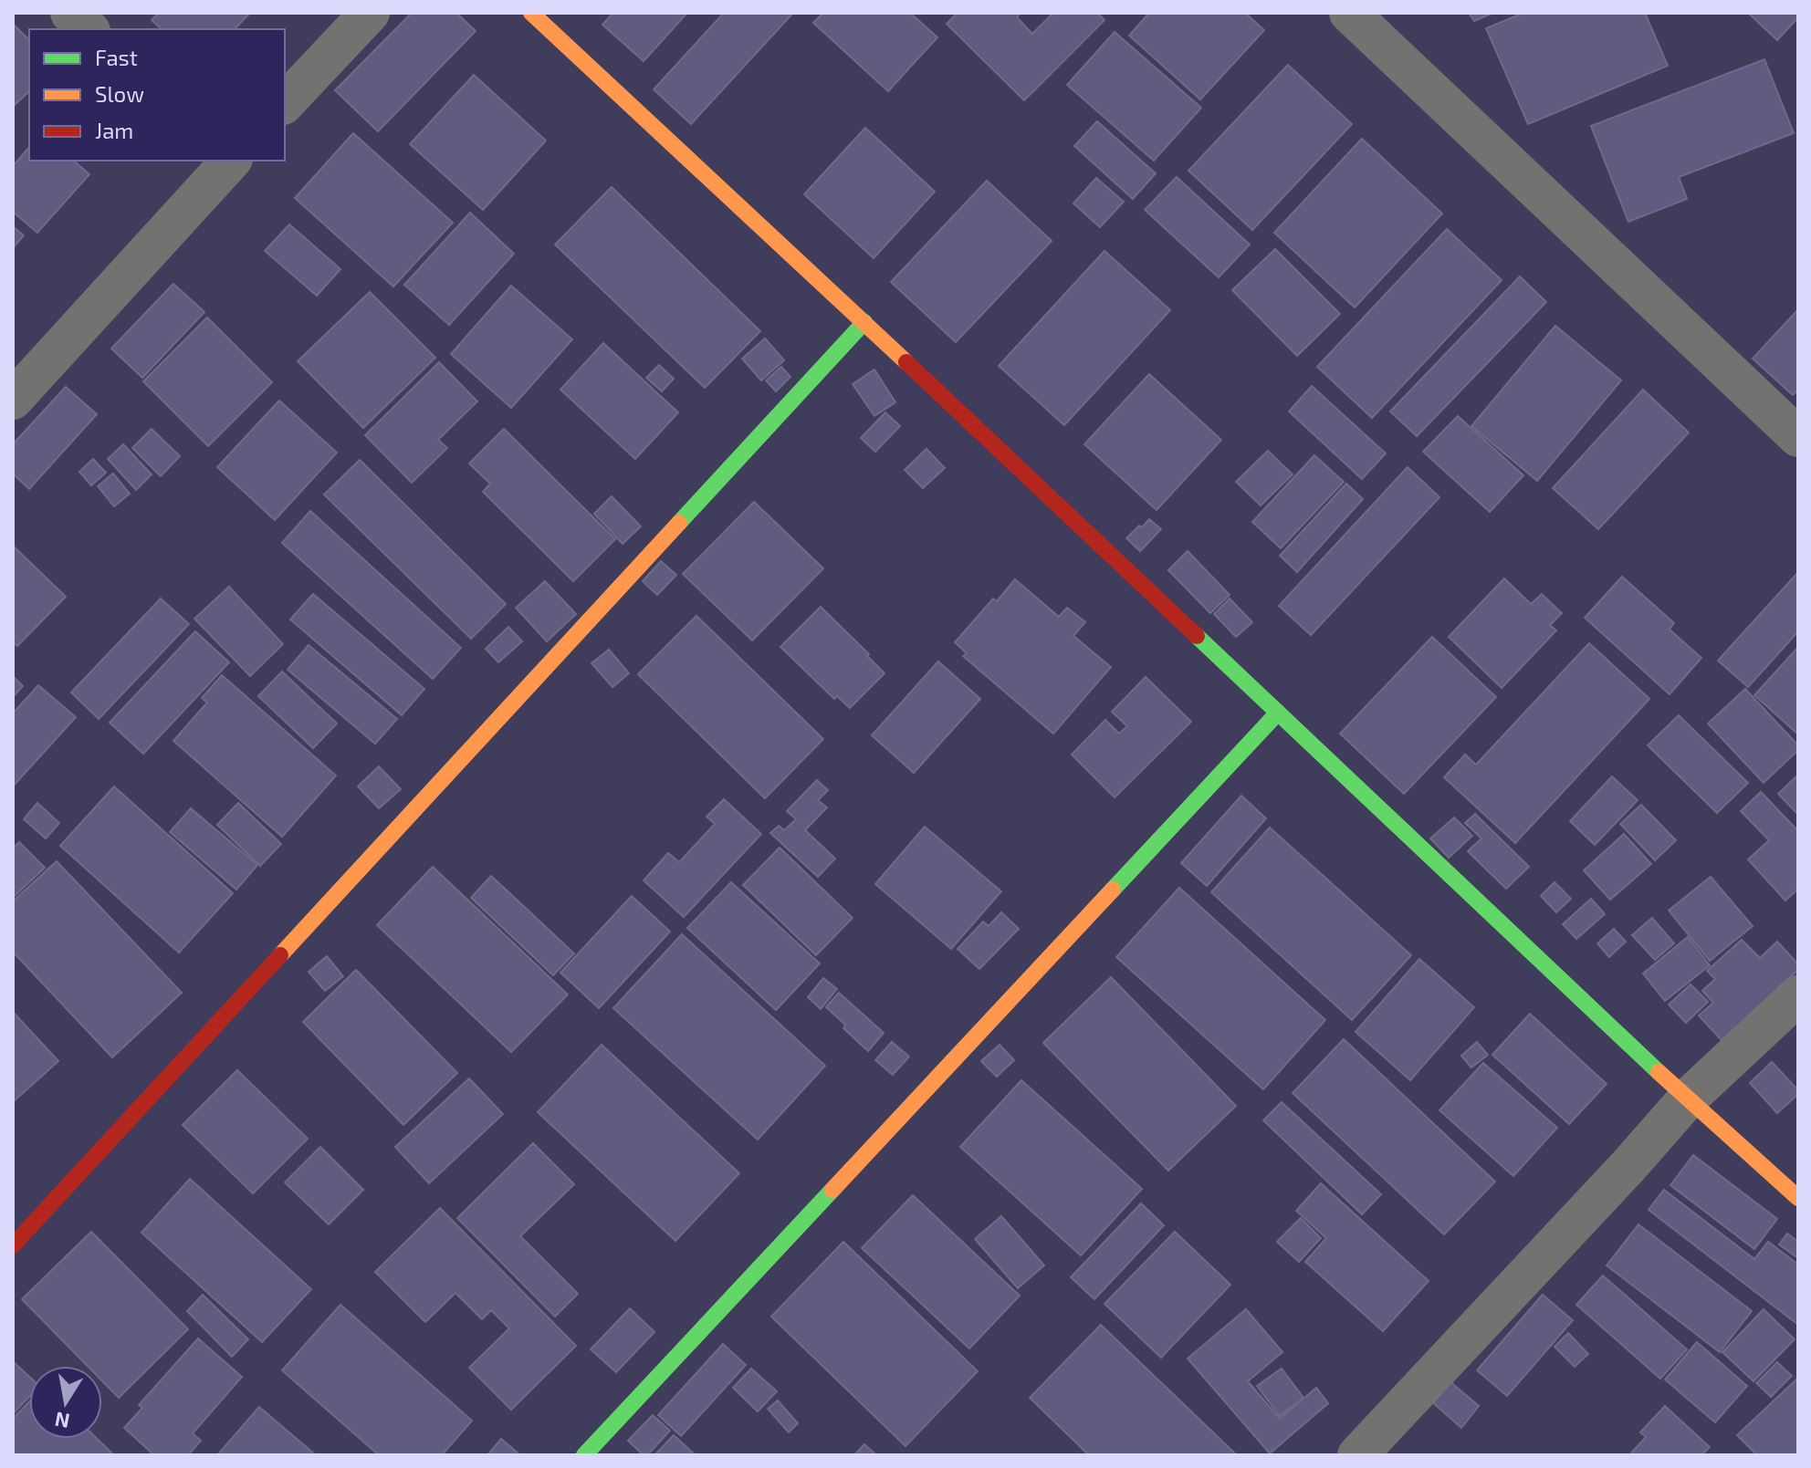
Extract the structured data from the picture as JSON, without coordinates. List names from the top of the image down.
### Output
{
  "legend": ["Fast", "Slow", "Jam"],
  "north": "bottom"
}
